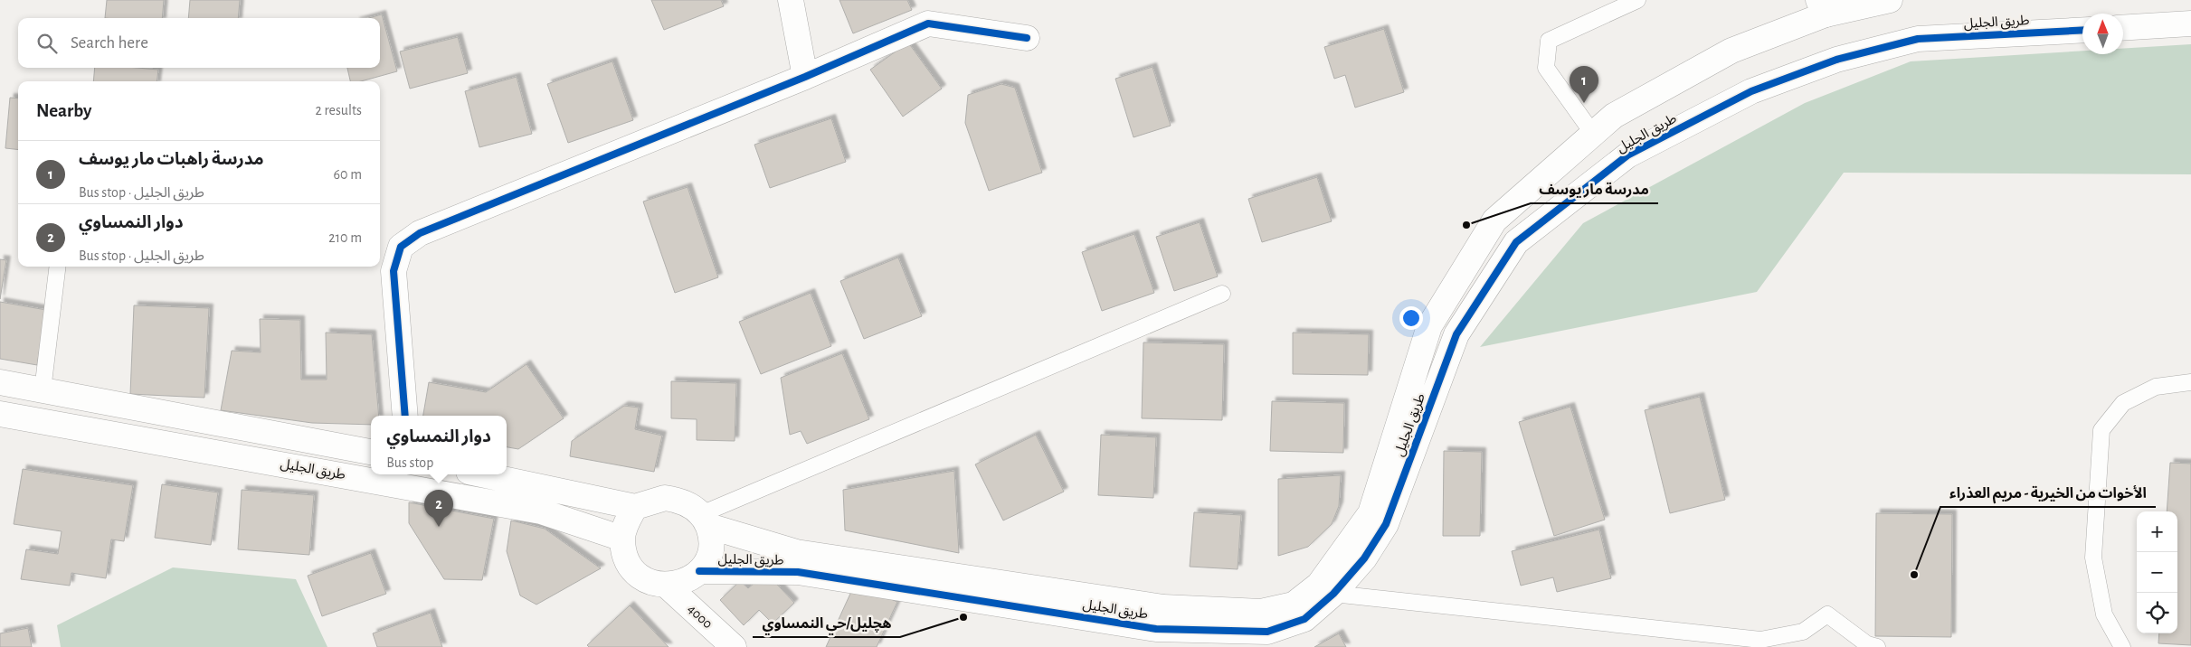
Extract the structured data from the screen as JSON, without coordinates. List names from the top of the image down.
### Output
{
  "streets": {
    "street": ["طريق الجليل", "4000"]
  },
  "crossings": [
    ["طريق الجليل", "4000"]
  ],
  "places": ["مدرسة مار يوسف", "الأخوات من الخيرية - مريم العذراء", "هچليل/حي النمساوي"],
  "north": "top",
  "page": {
    "search": "Search here",
    "pins": ["1", "2"],
    "heading": ["Nearby", "2 results"],
    "list": [
      {
        "mark": "1",
        "name": "مدرسة راهبات مار يوسف",
        "note": "Bus stop · طريق الجليل",
        "value": "60 m"
      },
      {
        "mark": "2",
        "name": "دوار النمساوي",
        "note": "Bus stop · طريق الجليل",
        "value": "210 m"
      }
    ],
    "popup": ["دوار النمساوي", "Bus stop"],
    "map_buttons": ["+", "−"]
  }
}
